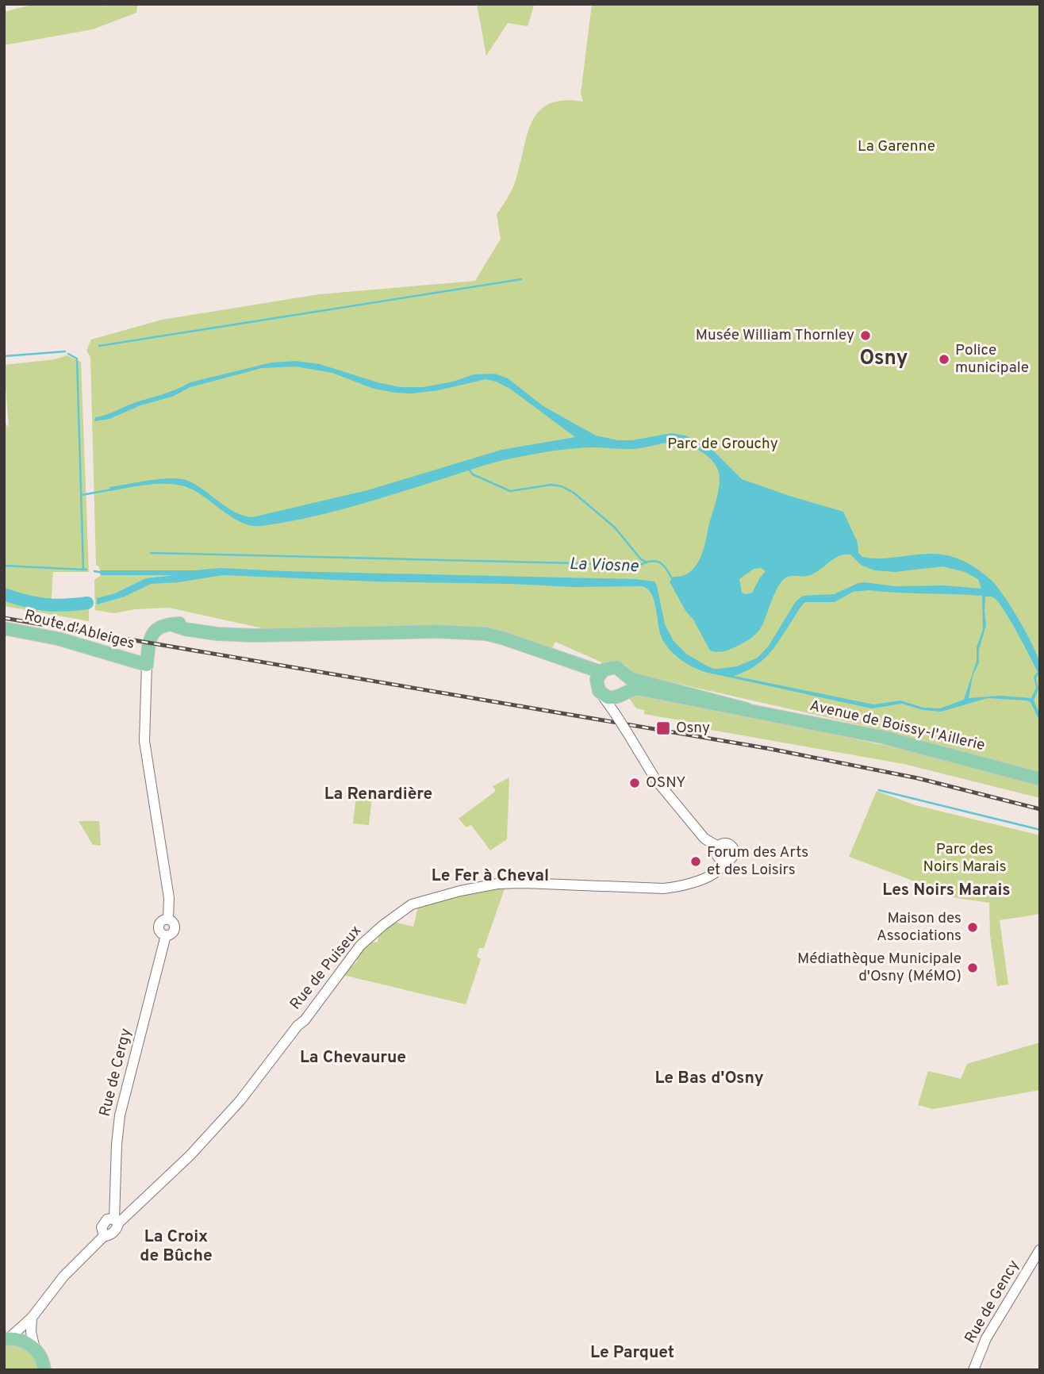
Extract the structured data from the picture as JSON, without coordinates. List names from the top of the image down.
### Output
{
  "streets": {
    "main road": ["Route d'Ableiges", "Avenue de Boissy-l'Aillerie"],
    "street": ["Rue de Puiseux", "Rue de Cergy", "Rue de Gency"]
  },
  "crossings": [
    ["Route d'Ableiges", "Rue de Cergy"],
    ["Rue de Puiseux", "Rue de Cergy"]
  ],
  "districts": [
    "Osny",
    "La Renardière",
    "Le Fer à Cheval",
    "Les Noirs Marais",
    "La Chevaurue",
    "Le Bas d'Osny",
    "La Croix de Bûche",
    "Le Parquet"
  ],
  "water": ["La Viosne"],
  "parks": ["La Garenne", "Parc de Grouchy", "Parc des Noirs Marais"],
  "places": {
    "other": [
      "Musée William Thornley",
      "Police municipale",
      "OSNY",
      "Forum des Arts et des Loisirs",
      "Maison des Associations",
      "Médiathèque Municipale d'Osny (MéMO)"
    ],
    "transit": ["Osny"]
  }
}
